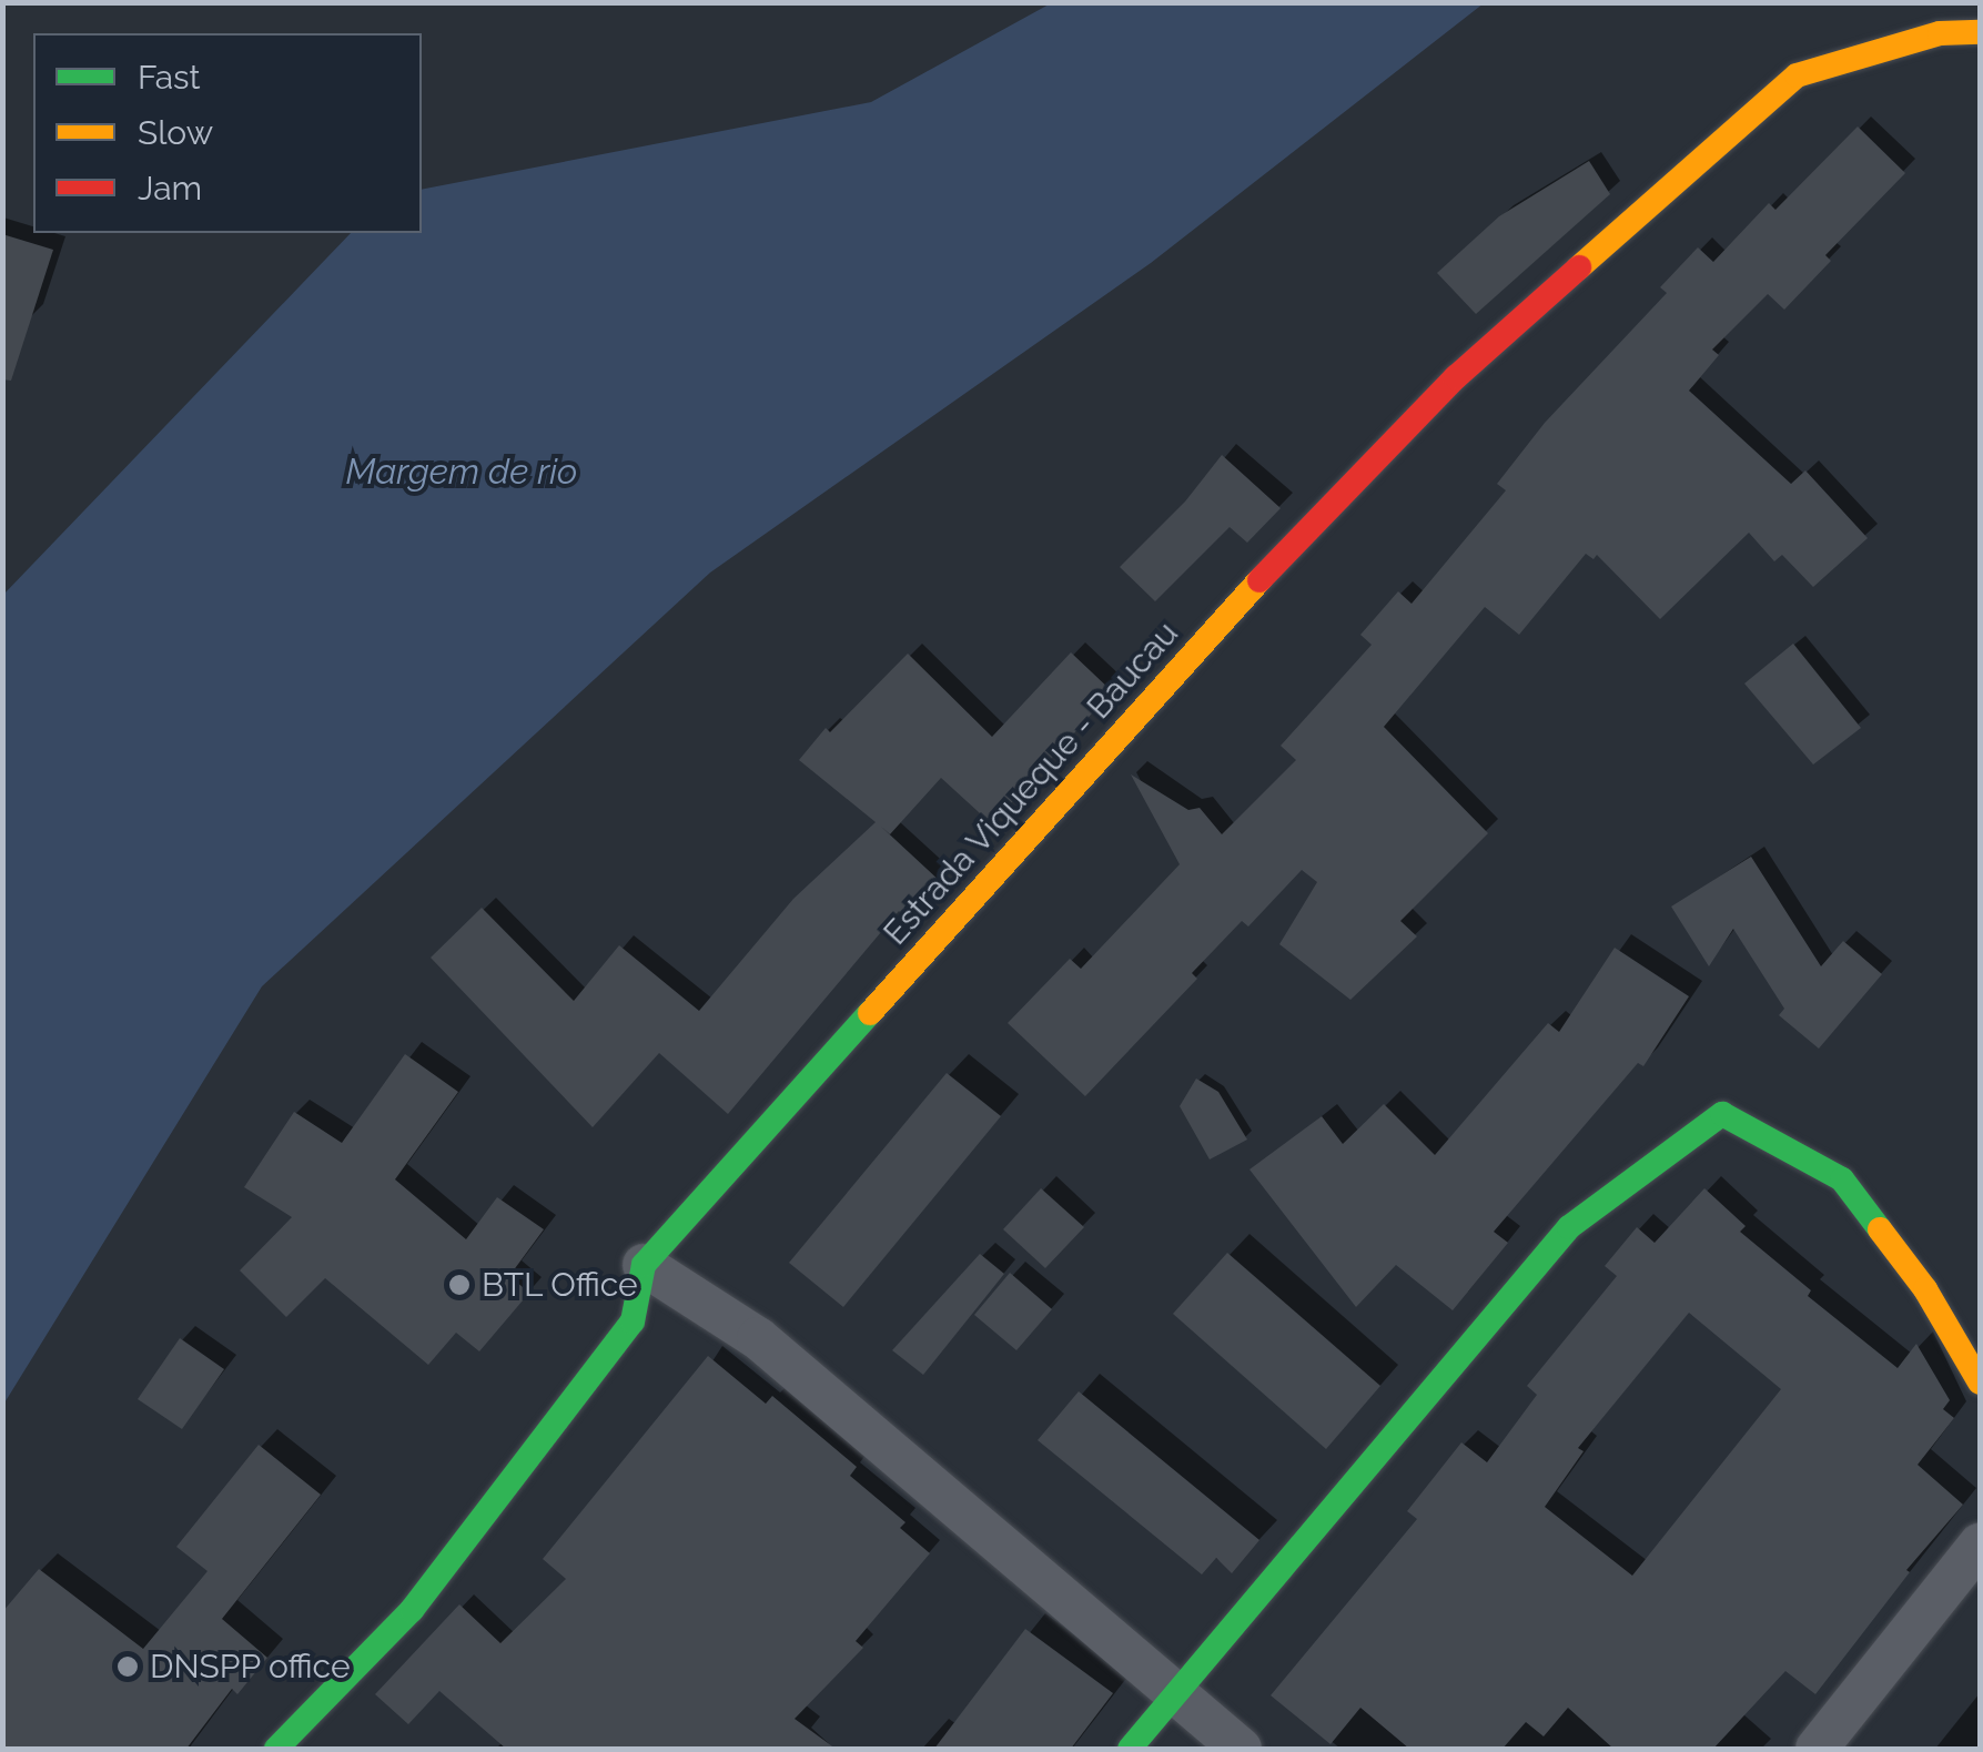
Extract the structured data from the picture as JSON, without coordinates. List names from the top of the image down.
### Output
{
  "streets": {
    "main road": ["Estrada Viqueque - Baucau"]
  },
  "water": ["Margem de rio"],
  "places": ["BTL Office", "DNSPP office"],
  "legend": ["Fast", "Slow", "Jam"]
}
